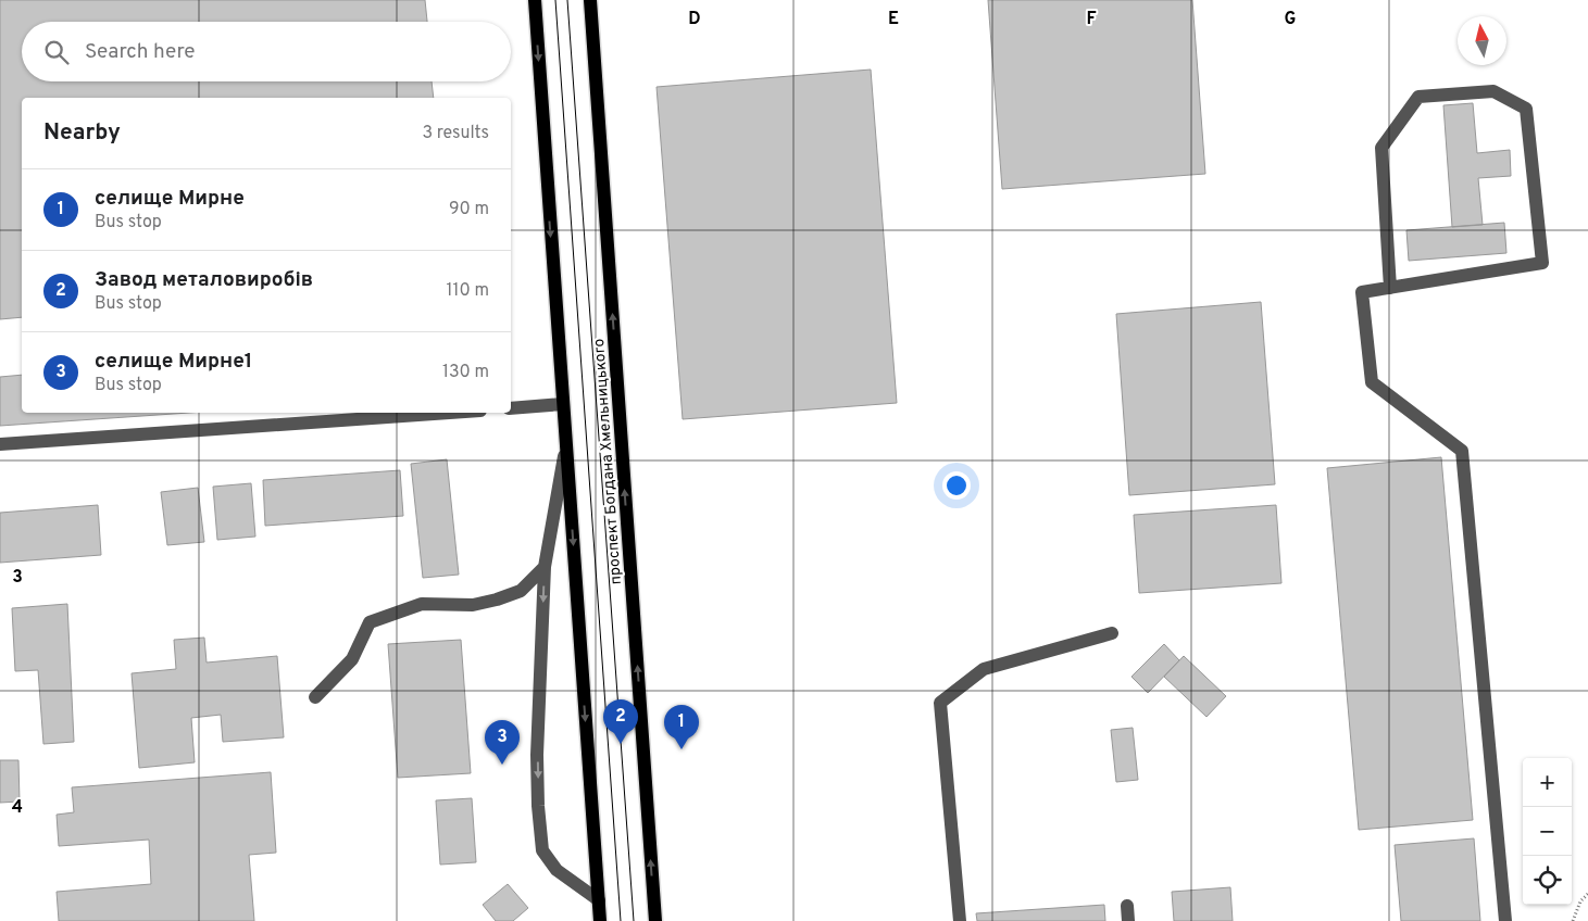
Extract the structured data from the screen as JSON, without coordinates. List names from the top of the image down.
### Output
{
  "streets": {
    "main road": ["проспект Богдана Хмельницького"]
  },
  "north": "top",
  "page": {
    "search": "Search here",
    "heading": ["Nearby", "3 results"],
    "list": [
      {
        "mark": "1",
        "name": "селище Мирне",
        "note": "Bus stop",
        "value": "90 m"
      },
      {
        "mark": "2",
        "name": "Завод металовиробів",
        "note": "Bus stop",
        "value": "110 m"
      },
      {
        "mark": "3",
        "name": "селище Мирне1",
        "note": "Bus stop",
        "value": "130 m"
      }
    ],
    "pins": ["2", "1", "3"],
    "map_buttons": ["+", "−"]
  },
  "grid": {
    "columns": [
      "D",
      "E",
      "F",
      "G"
    ],
    "rows": ["3", "4"]
  }
}
